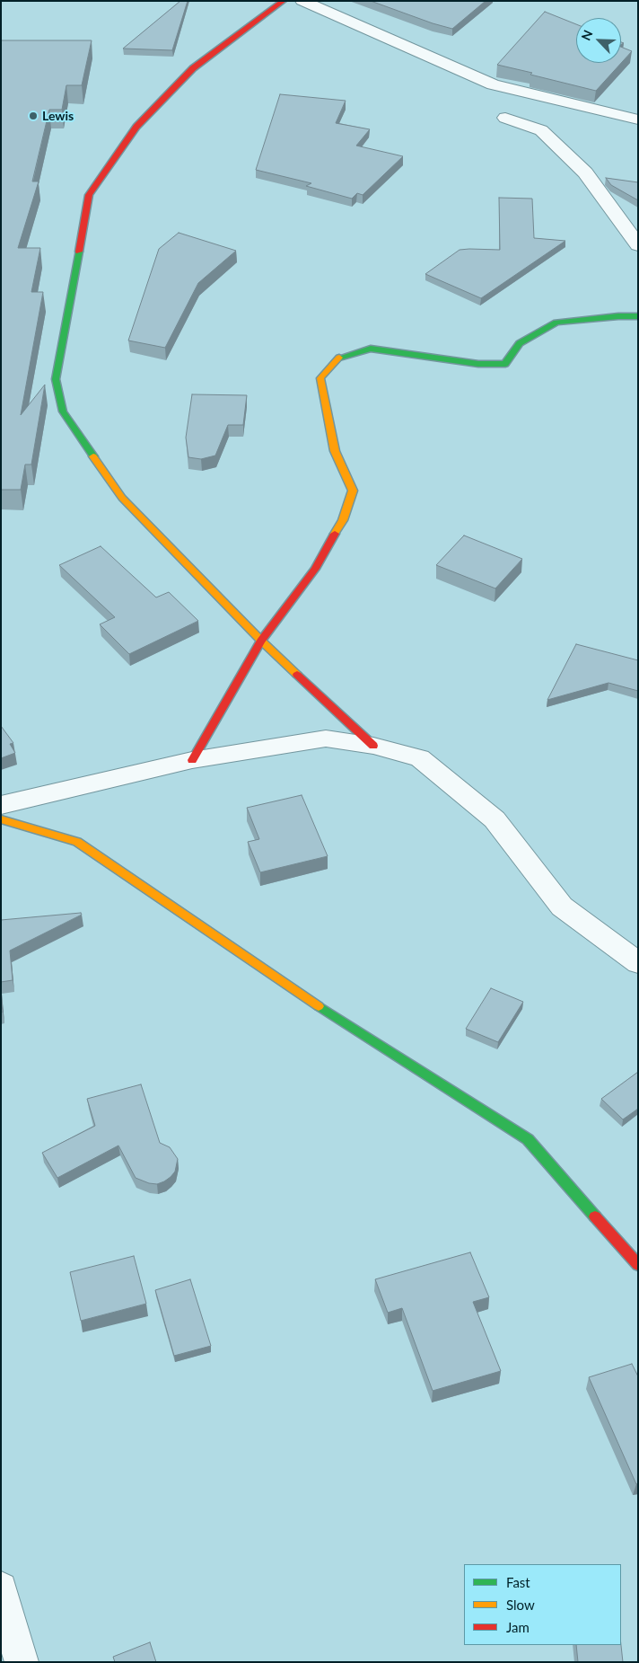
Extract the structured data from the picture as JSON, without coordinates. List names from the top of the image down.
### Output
{
  "places": ["Lewis"],
  "legend": ["Fast", "Slow", "Jam"],
  "north": "top left"
}
